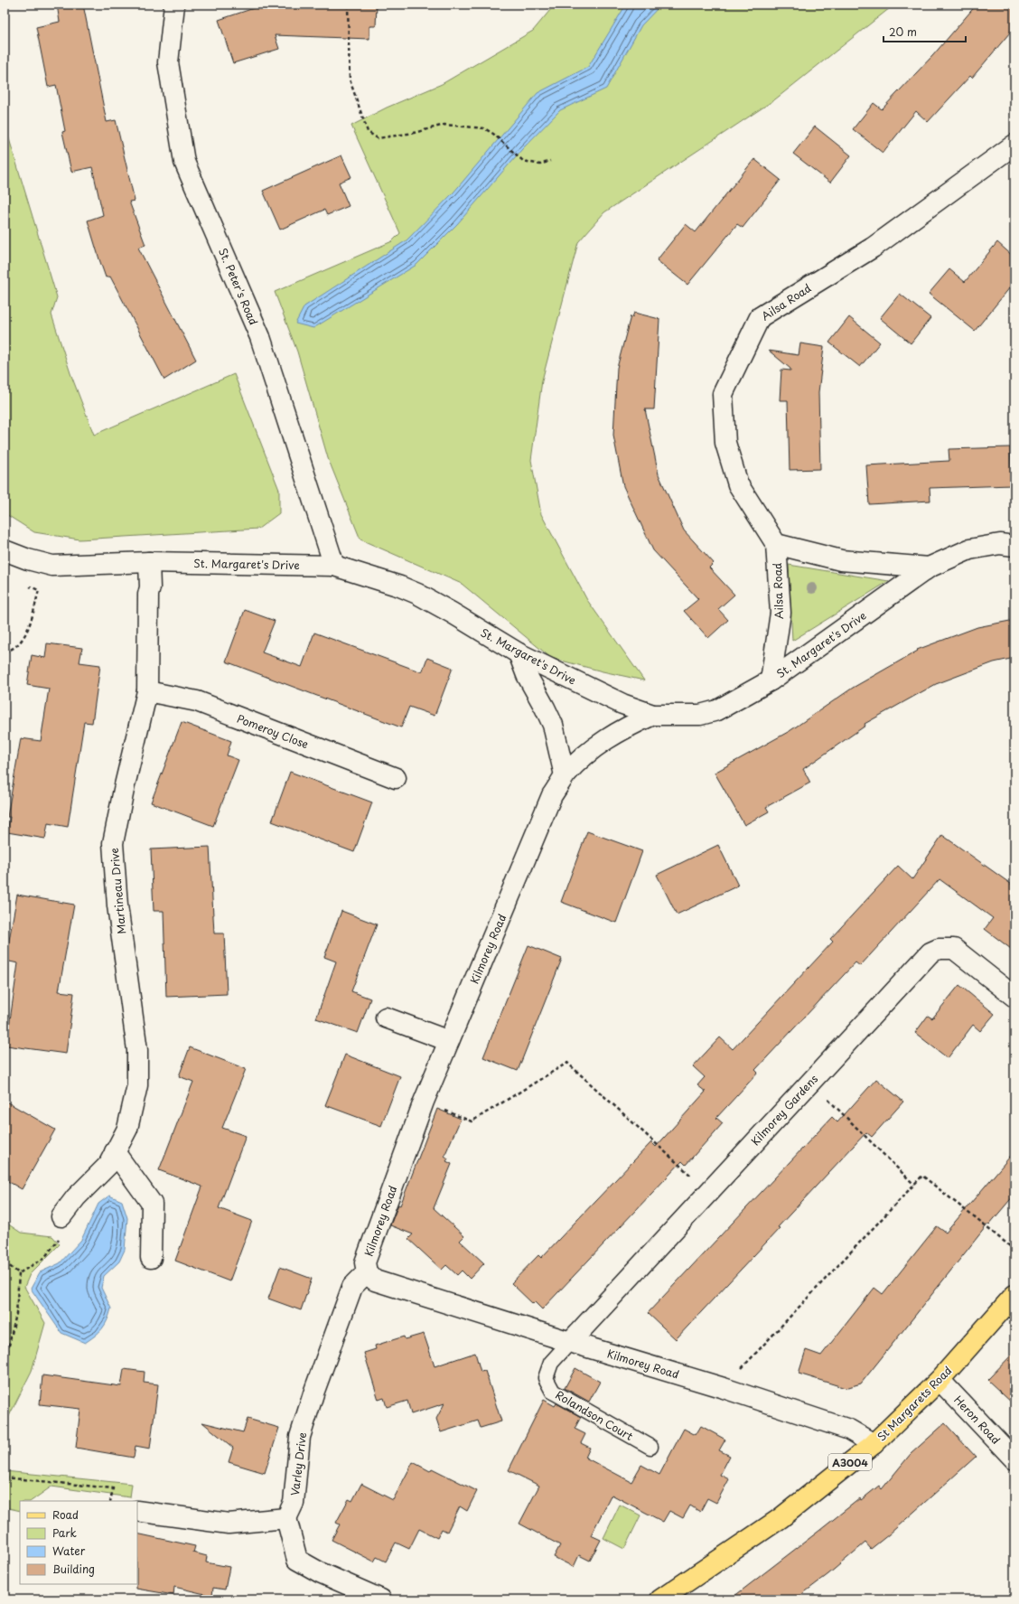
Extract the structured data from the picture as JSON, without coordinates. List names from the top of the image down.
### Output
{
  "streets": {
    "main road": ["St Margarets Road", "A3004"],
    "street": [
      "St. Peter's Road",
      "Ailsa Road",
      "St. Margaret's Drive",
      "Pomeroy Close",
      "Martineau Drive",
      "Kilmorey Road",
      "Kilmorey Gardens",
      "Heron Road",
      "Varley Drive"
    ],
    "lane": ["Rolandson Court"]
  },
  "crossings": [
    ["St. Peter's Road", "St. Margaret's Drive"],
    ["Ailsa Road", "St. Margaret's Drive"],
    ["St. Margaret's Drive", "Martineau Drive"],
    ["St. Margaret's Drive", "Kilmorey Road"],
    ["Pomeroy Close", "Martineau Drive"],
    ["Kilmorey Road", "Kilmorey Gardens"],
    ["Kilmorey Road", "St Margarets Road"],
    ["Kilmorey Road", "Rolandson Court"],
    ["Kilmorey Road", "Varley Drive"],
    ["Kilmorey Gardens", "Rolandson Court"],
    ["St Margarets Road", "Heron Road"]
  ],
  "legend": [
    "Road",
    "Park",
    "Water",
    "Building"
  ],
  "scale_bar": "20 m"
}
